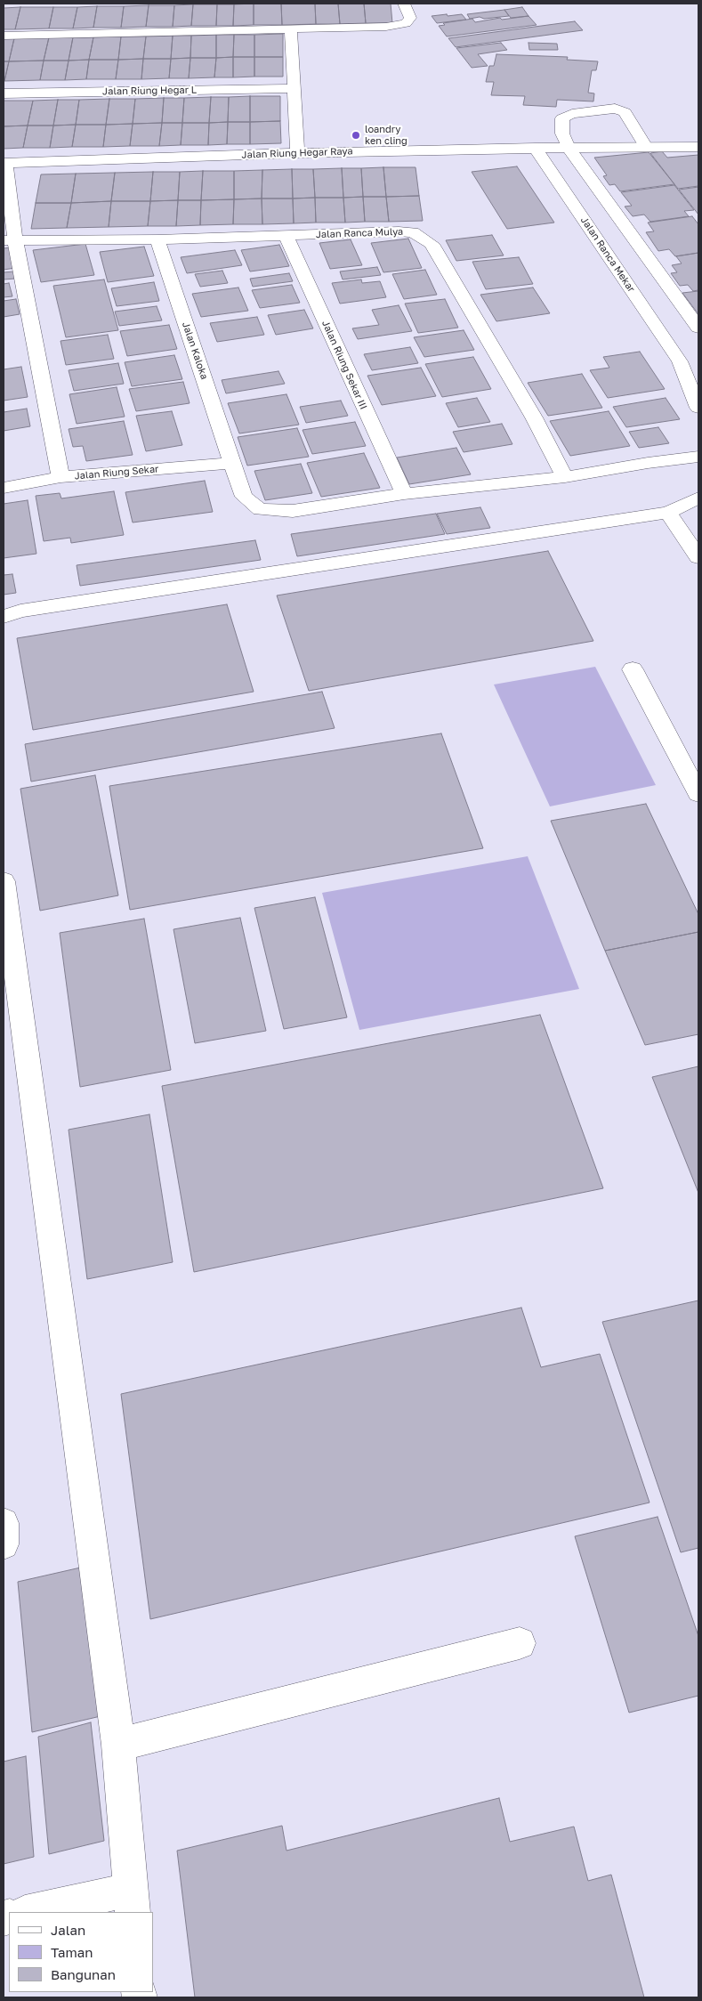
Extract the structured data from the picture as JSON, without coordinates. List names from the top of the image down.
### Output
{
  "streets": {
    "street": [
      "Jalan Riung Hegar L",
      "Jalan Riung Hegar Raya",
      "Jalan Ranca Mulya",
      "Jalan Ranca Mekar",
      "Jalan Kaloka",
      "Jalan Riung Sekar III",
      "Jalan Riung Sekar"
    ]
  },
  "crossings": [
    ["Jalan Riung Hegar Raya", "Jalan Ranca Mekar"],
    ["Jalan Ranca Mulya", "Jalan Kaloka"],
    ["Jalan Ranca Mulya", "Jalan Riung Sekar III"],
    ["Jalan Kaloka", "Jalan Riung Sekar III"],
    ["Jalan Kaloka", "Jalan Riung Sekar"]
  ],
  "places": ["loandry ken cling"],
  "legend": ["Jalan", "Taman", "Bangunan"]
}
